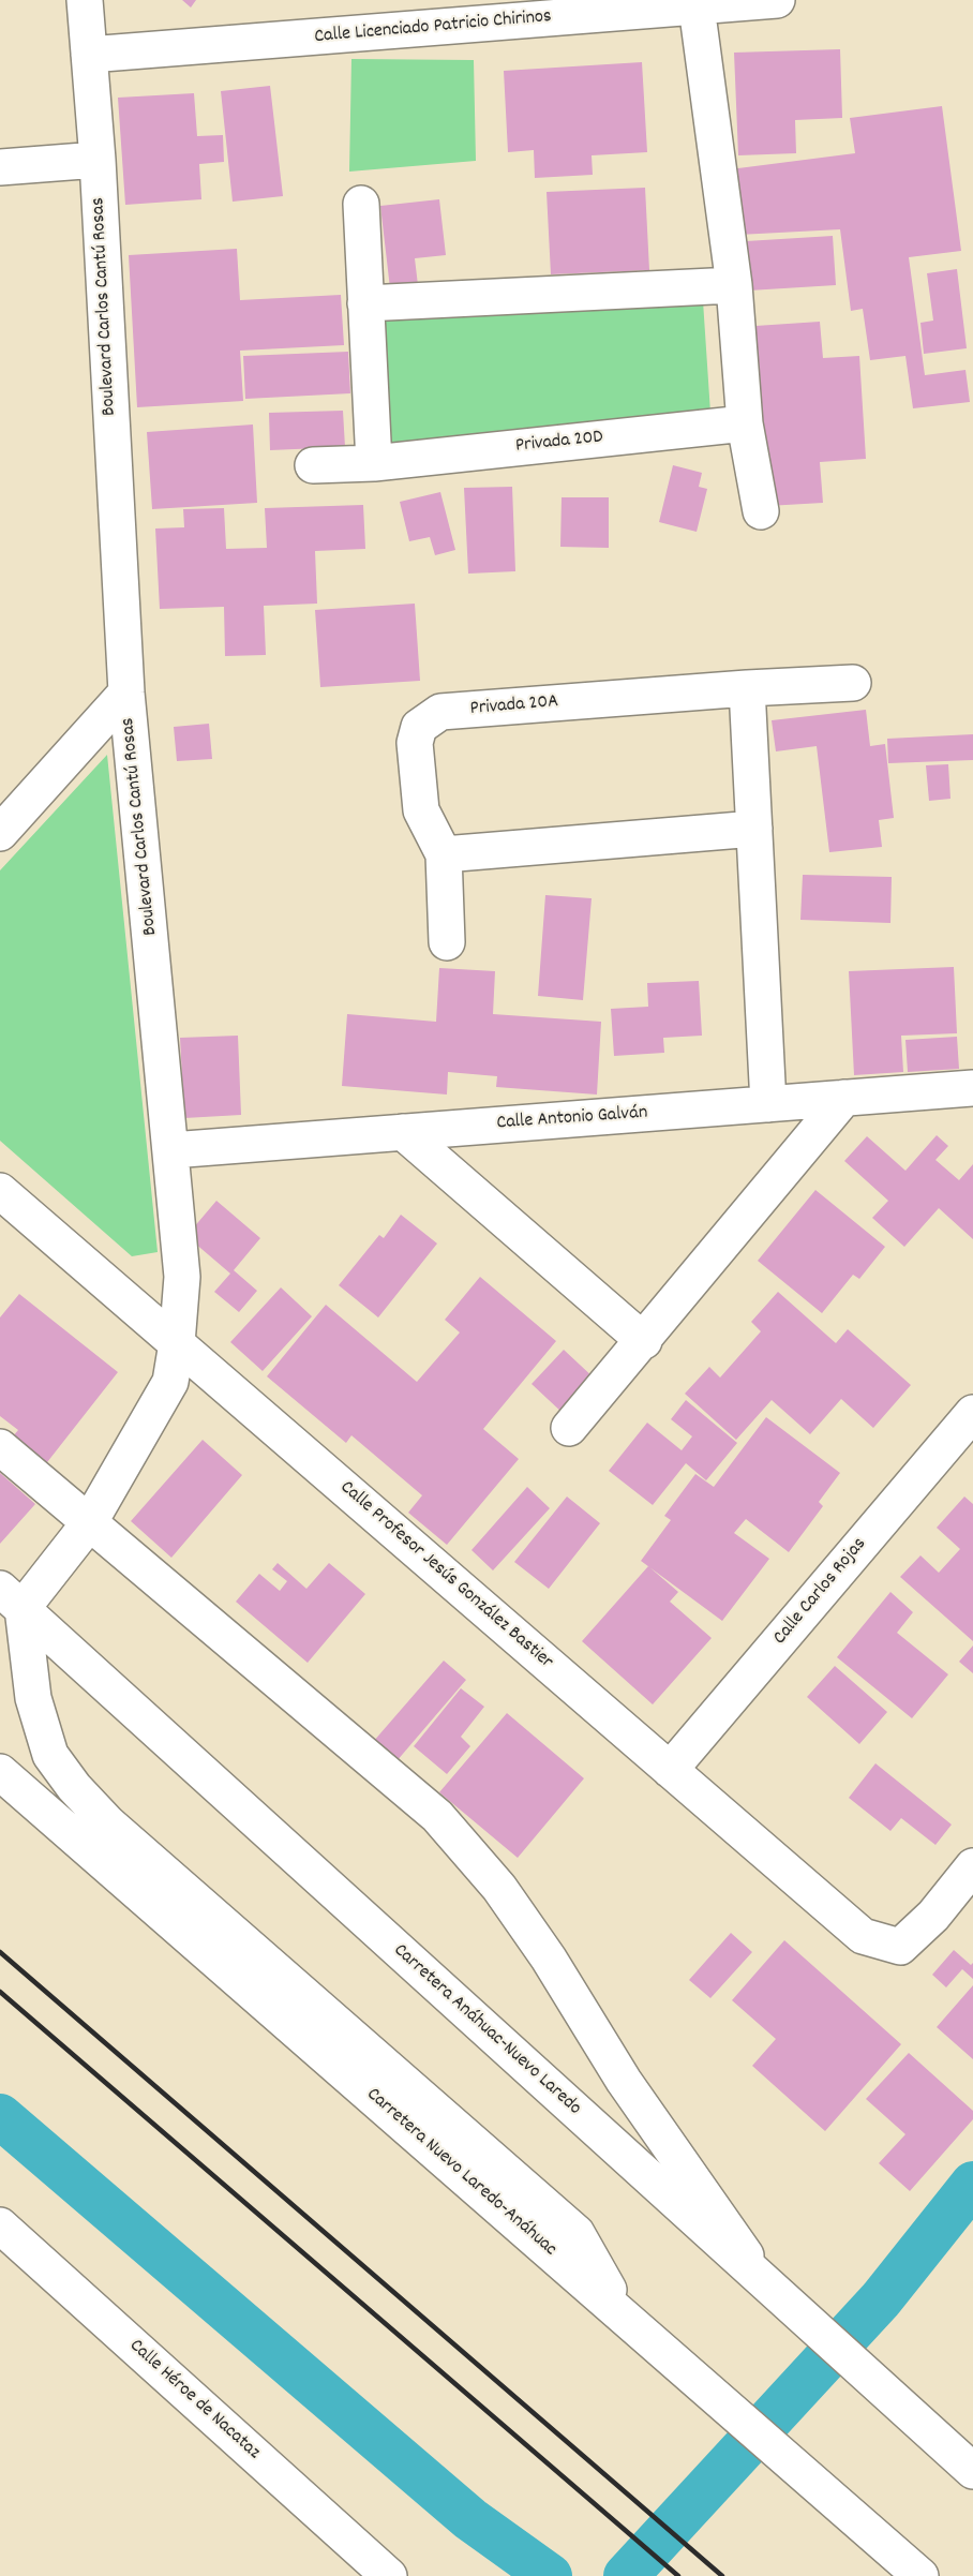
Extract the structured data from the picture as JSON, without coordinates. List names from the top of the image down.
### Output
{
  "streets": {
    "street": [
      "Calle Licenciado Patricio Chirinos",
      "Boulevard Carlos Cantú Rosas",
      "Privada 20D",
      "Privada 20A",
      "Calle Antonio Galván",
      "Calle Profesor Jesús González Bastier",
      "Calle Carlos Rojas",
      "Carretera Anáhuac-Nuevo Laredo",
      "Carretera Nuevo Laredo-Anáhuac",
      "Calle Héroe de Nacataz"
    ]
  },
  "crossings": [
    ["Calle Licenciado Patricio Chirinos", "Boulevard Carlos Cantú Rosas"],
    ["Boulevard Carlos Cantú Rosas", "Calle Antonio Galván"],
    ["Boulevard Carlos Cantú Rosas", "Calle Profesor Jesús González Bastier"],
    ["Boulevard Carlos Cantú Rosas", "Carretera Anáhuac-Nuevo Laredo"],
    ["Calle Profesor Jesús González Bastier", "Calle Carlos Rojas"]
  ]
}
